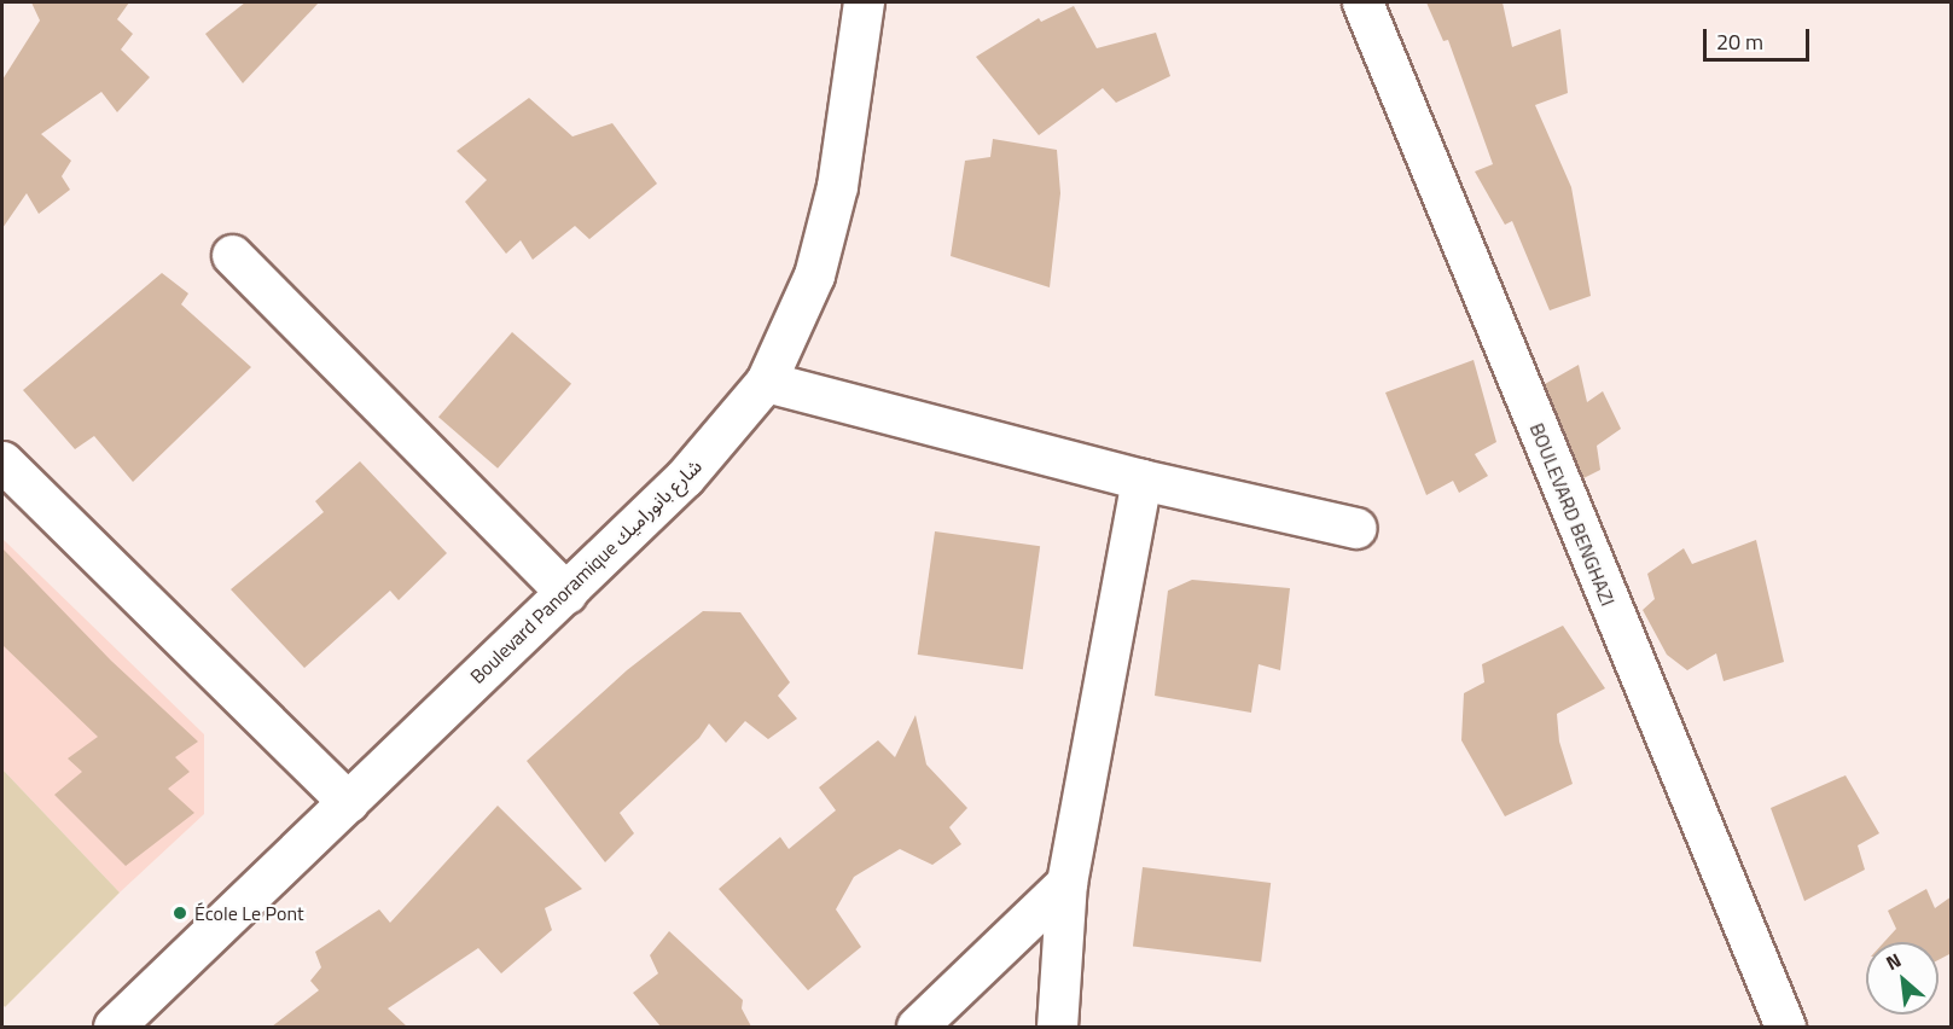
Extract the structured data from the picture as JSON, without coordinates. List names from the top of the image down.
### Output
{
  "streets": {
    "street": ["BOULEVARD BENGHAZI", "Boulevard Panoramique شارع بانوراميك"]
  },
  "places": ["École Le Pont"],
  "scale_bar": "20 m",
  "north": "top left"
}
